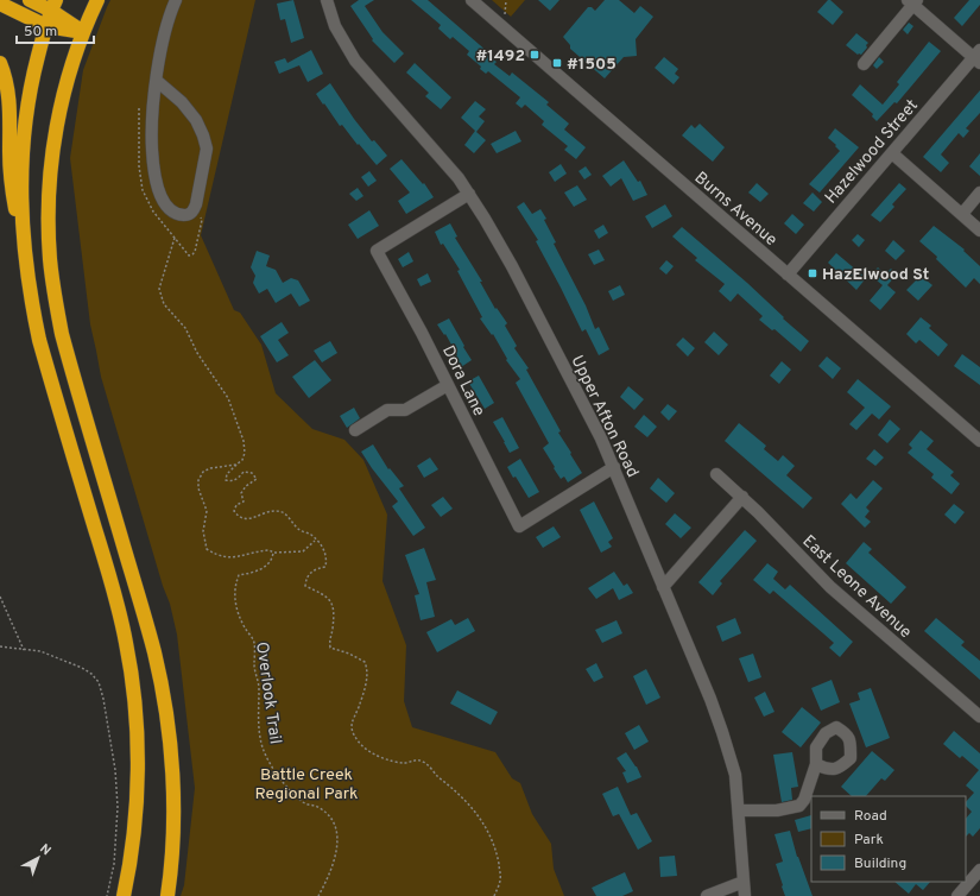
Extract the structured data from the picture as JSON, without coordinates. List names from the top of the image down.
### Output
{
  "streets": {
    "street": [
      "Hazelwood Street",
      "Burns Avenue",
      "Dora Lane",
      "Upper Afton Road",
      "East Leone Avenue"
    ],
    "path": ["Overlook Trail"]
  },
  "crossings": [
    ["Hazelwood Street", "Burns Avenue"],
    ["Dora Lane", "Upper Afton Road"]
  ],
  "parks": ["Battle Creek Regional Park"],
  "places": {
    "transit": ["#1492", "#1505", "HazElwood St"]
  },
  "legend": ["Road", "Park", "Building"],
  "scale_bar": "50 m",
  "north": "top right"
}
